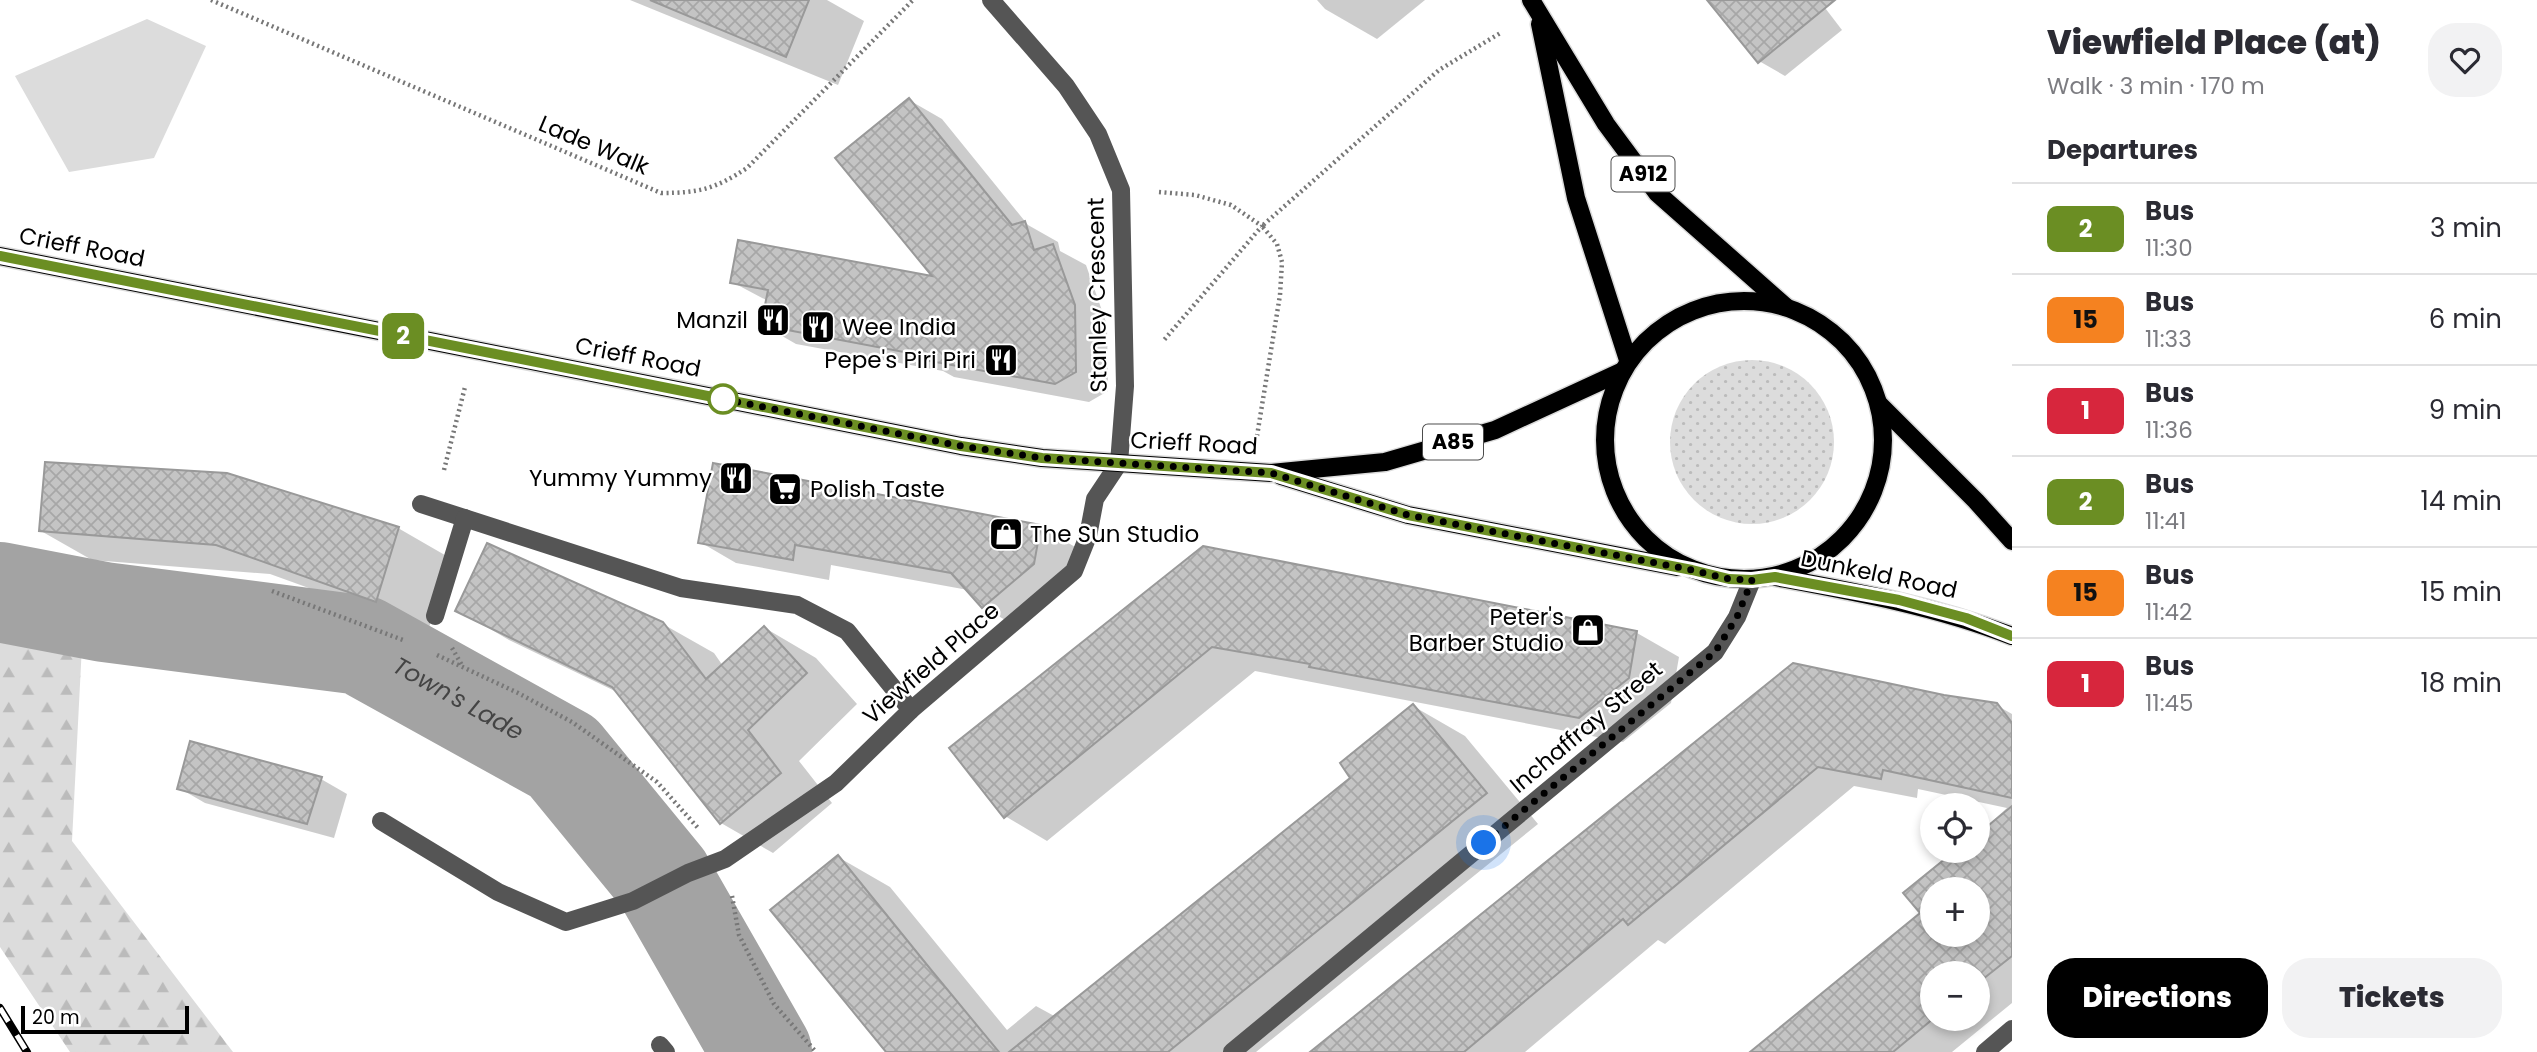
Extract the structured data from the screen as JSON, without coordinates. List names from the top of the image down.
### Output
{
  "streets": {
    "main road": [
      "A912",
      "Crieff Road",
      "A85",
      "Dunkeld Road"
    ],
    "street": ["Stanley Crescent", "Viewfield Place", "Inchaffray Street"],
    "path": ["Lade Walk"]
  },
  "crossings": [
    ["A912", "Crieff Road"],
    ["A912", "Dunkeld Road"],
    ["A912", "Inchaffray Street"],
    ["Crieff Road", "Stanley Crescent"],
    ["Crieff Road", "Viewfield Place"],
    ["Stanley Crescent", "Viewfield Place"]
  ],
  "water": ["Town's Lade"],
  "places": {
    "restaurant": [
      "Manzil",
      "Wee India",
      "Pepe's Piri Piri",
      "Yummy Yummy"
    ],
    "supermarket": ["Polish Taste"],
    "shop": ["The Sun Studio", "Peter's Barber Studio"]
  },
  "lines": ["bus line 2"],
  "scale_bar": "20 m",
  "page": {
    "on_map": "2",
    "heading": [
      ["Viewfield Place (at)", "Walk · 3 min · 170 m"],
      "Departures"
    ],
    "list": [
      {
        "mark": "2",
        "name": "Bus",
        "note": "11:30",
        "value": "3 min"
      },
      {
        "mark": "15",
        "name": "Bus",
        "note": "11:33",
        "value": "6 min"
      },
      {
        "mark": "1",
        "name": "Bus",
        "note": "11:36",
        "value": "9 min"
      },
      {
        "mark": "2",
        "name": "Bus",
        "note": "11:41",
        "value": "14 min"
      },
      {
        "mark": "15",
        "name": "Bus",
        "note": "11:42",
        "value": "15 min"
      },
      {
        "mark": "1",
        "name": "Bus",
        "note": "11:45",
        "value": "18 min"
      }
    ],
    "map_buttons": ["+", "−"],
    "buttons": ["Directions", "Tickets"],
    "scale": "20 m"
  }
}
